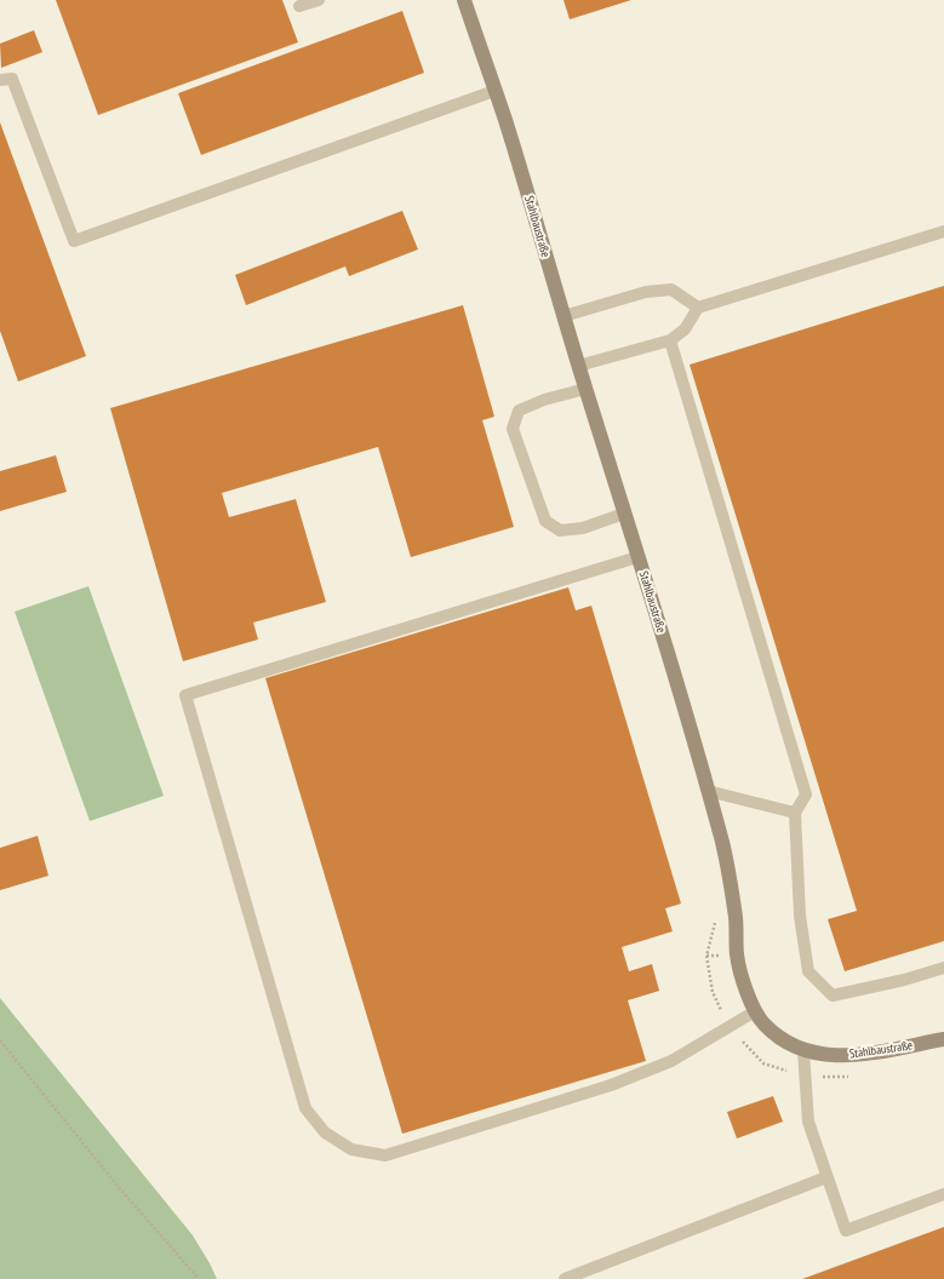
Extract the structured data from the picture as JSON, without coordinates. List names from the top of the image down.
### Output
{
  "streets": {
    "street": ["Stahlbaustraße"]
  }
}
